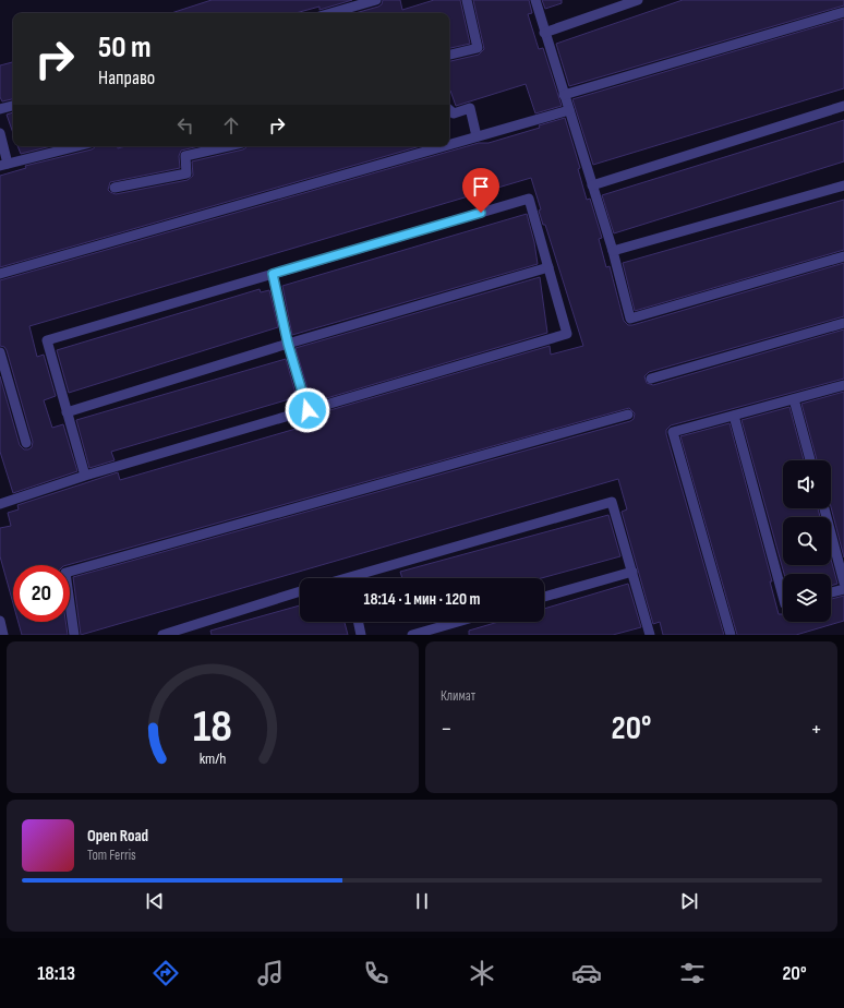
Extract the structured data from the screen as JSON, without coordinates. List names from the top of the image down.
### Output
{
  "page": {
    "turn": ["50 m", "Направо"],
    "limit": "20",
    "trip": "18:14 · 1 мин · 120 m",
    "tile": "Климат",
    "heat": ["−", "20°", "+"],
    "song": ["Open Road", "Tom Ferris"],
    "tabs": ["18:13", "20°"],
    "gauge": ["18", "km/h"]
  }
}
